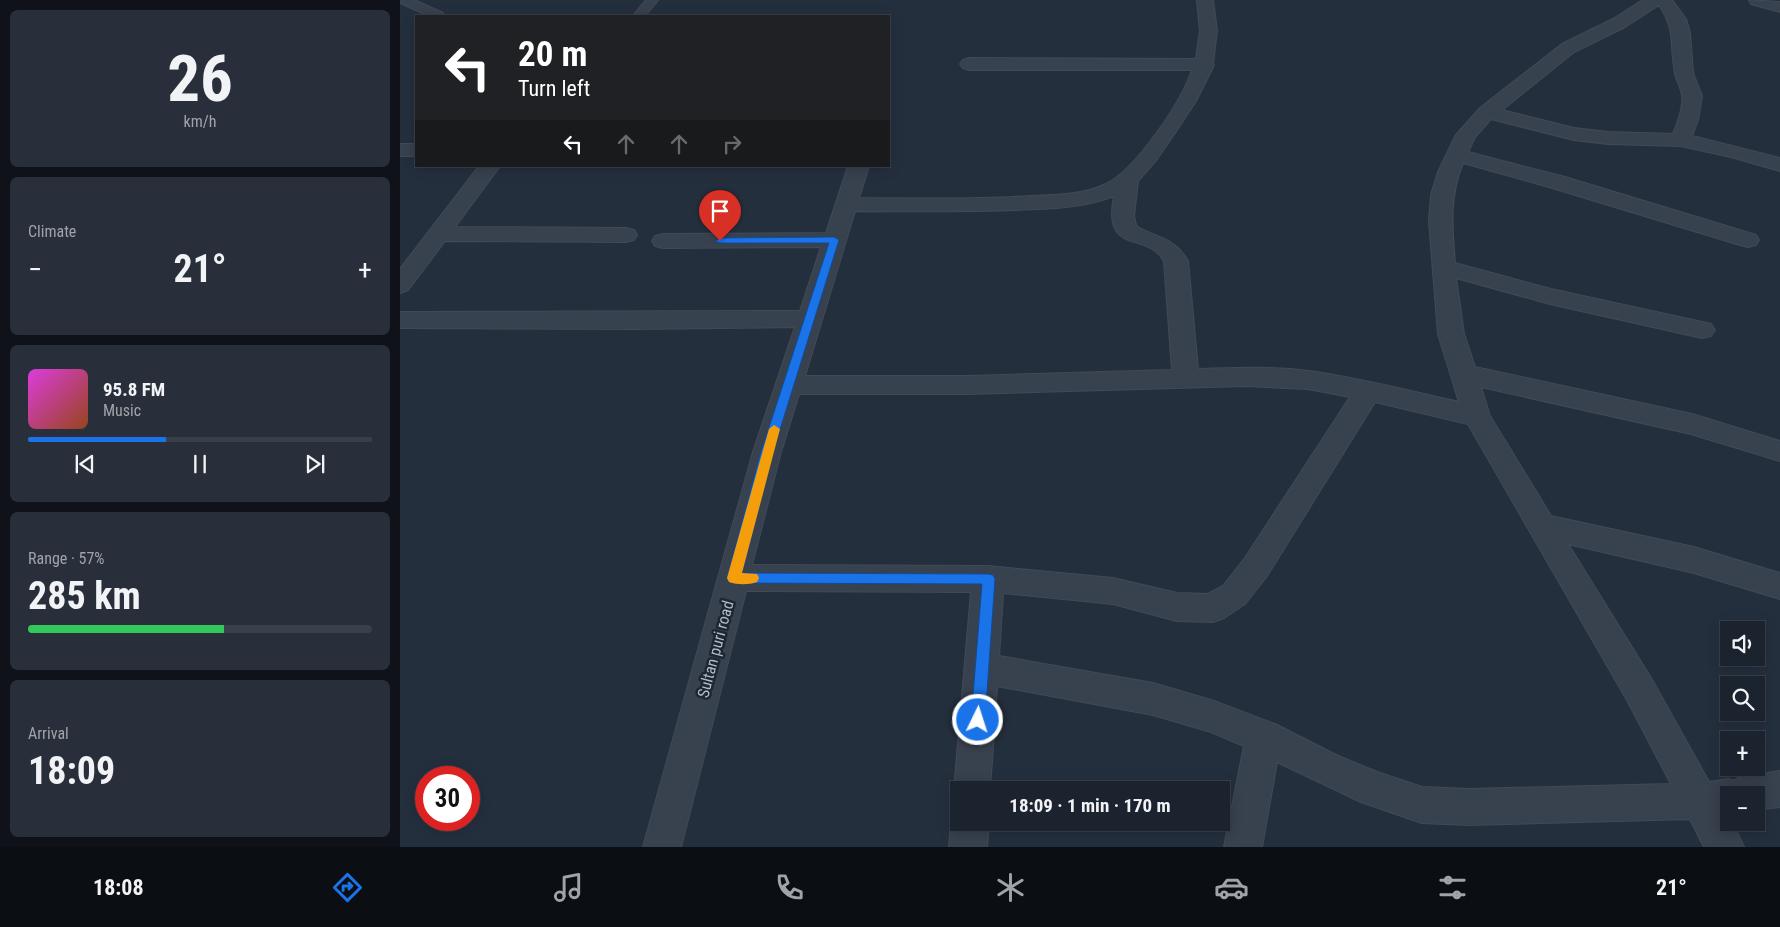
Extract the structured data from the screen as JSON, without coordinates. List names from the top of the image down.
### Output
{
  "streets": {
    "street": ["Sultan puri road"]
  },
  "page": {
    "tile": [
      ["26", "km/h"],
      "Climate",
      ["Range · 57%", "285 km"],
      ["Arrival", "18:09"]
    ],
    "turn": ["20 m", "Turn left"],
    "heat": ["−", "21°", "+"],
    "song": ["95.8 FM", "Music"],
    "map_buttons": ["+", "−"],
    "limit": "30",
    "trip": "18:09 · 1 min · 170 m",
    "tabs": ["18:08", "21°"]
  }
}
